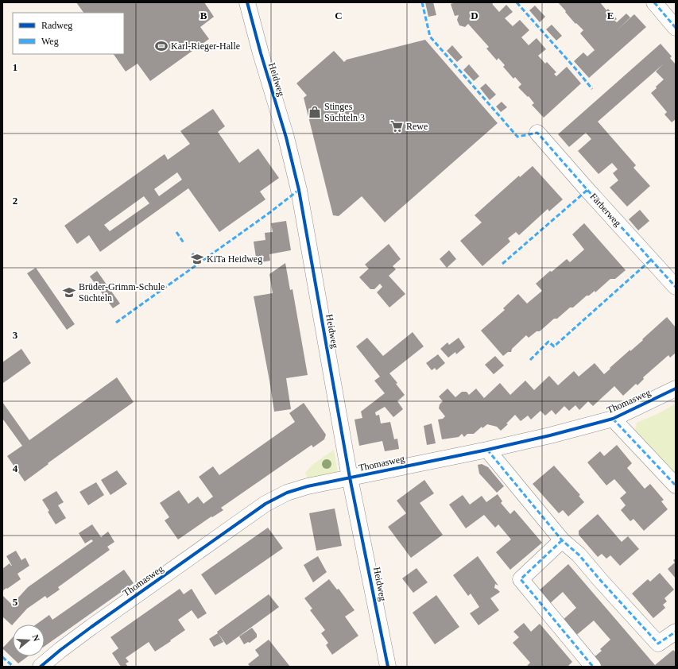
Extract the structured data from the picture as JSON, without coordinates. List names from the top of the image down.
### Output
{
  "streets": {
    "street": ["Heidweg", "Färberweg", "Thomasweg"]
  },
  "crossings": [
    ["Heidweg", "Thomasweg"]
  ],
  "places": {
    "sports": ["Karl-Rieger-Halle"],
    "shop": ["Stinges Süchteln 3"],
    "supermarket": ["Rewe"],
    "school or university": ["KiTa Heidweg", "Brüder-Grimm-Schule Süchteln"]
  },
  "legend": ["Radweg", "Weg"],
  "north": "right",
  "grid": {
    "columns": [
      "B",
      "C",
      "D",
      "E"
    ],
    "rows": [
      "1",
      "2",
      "3",
      "4",
      "5"
    ]
  }
}
